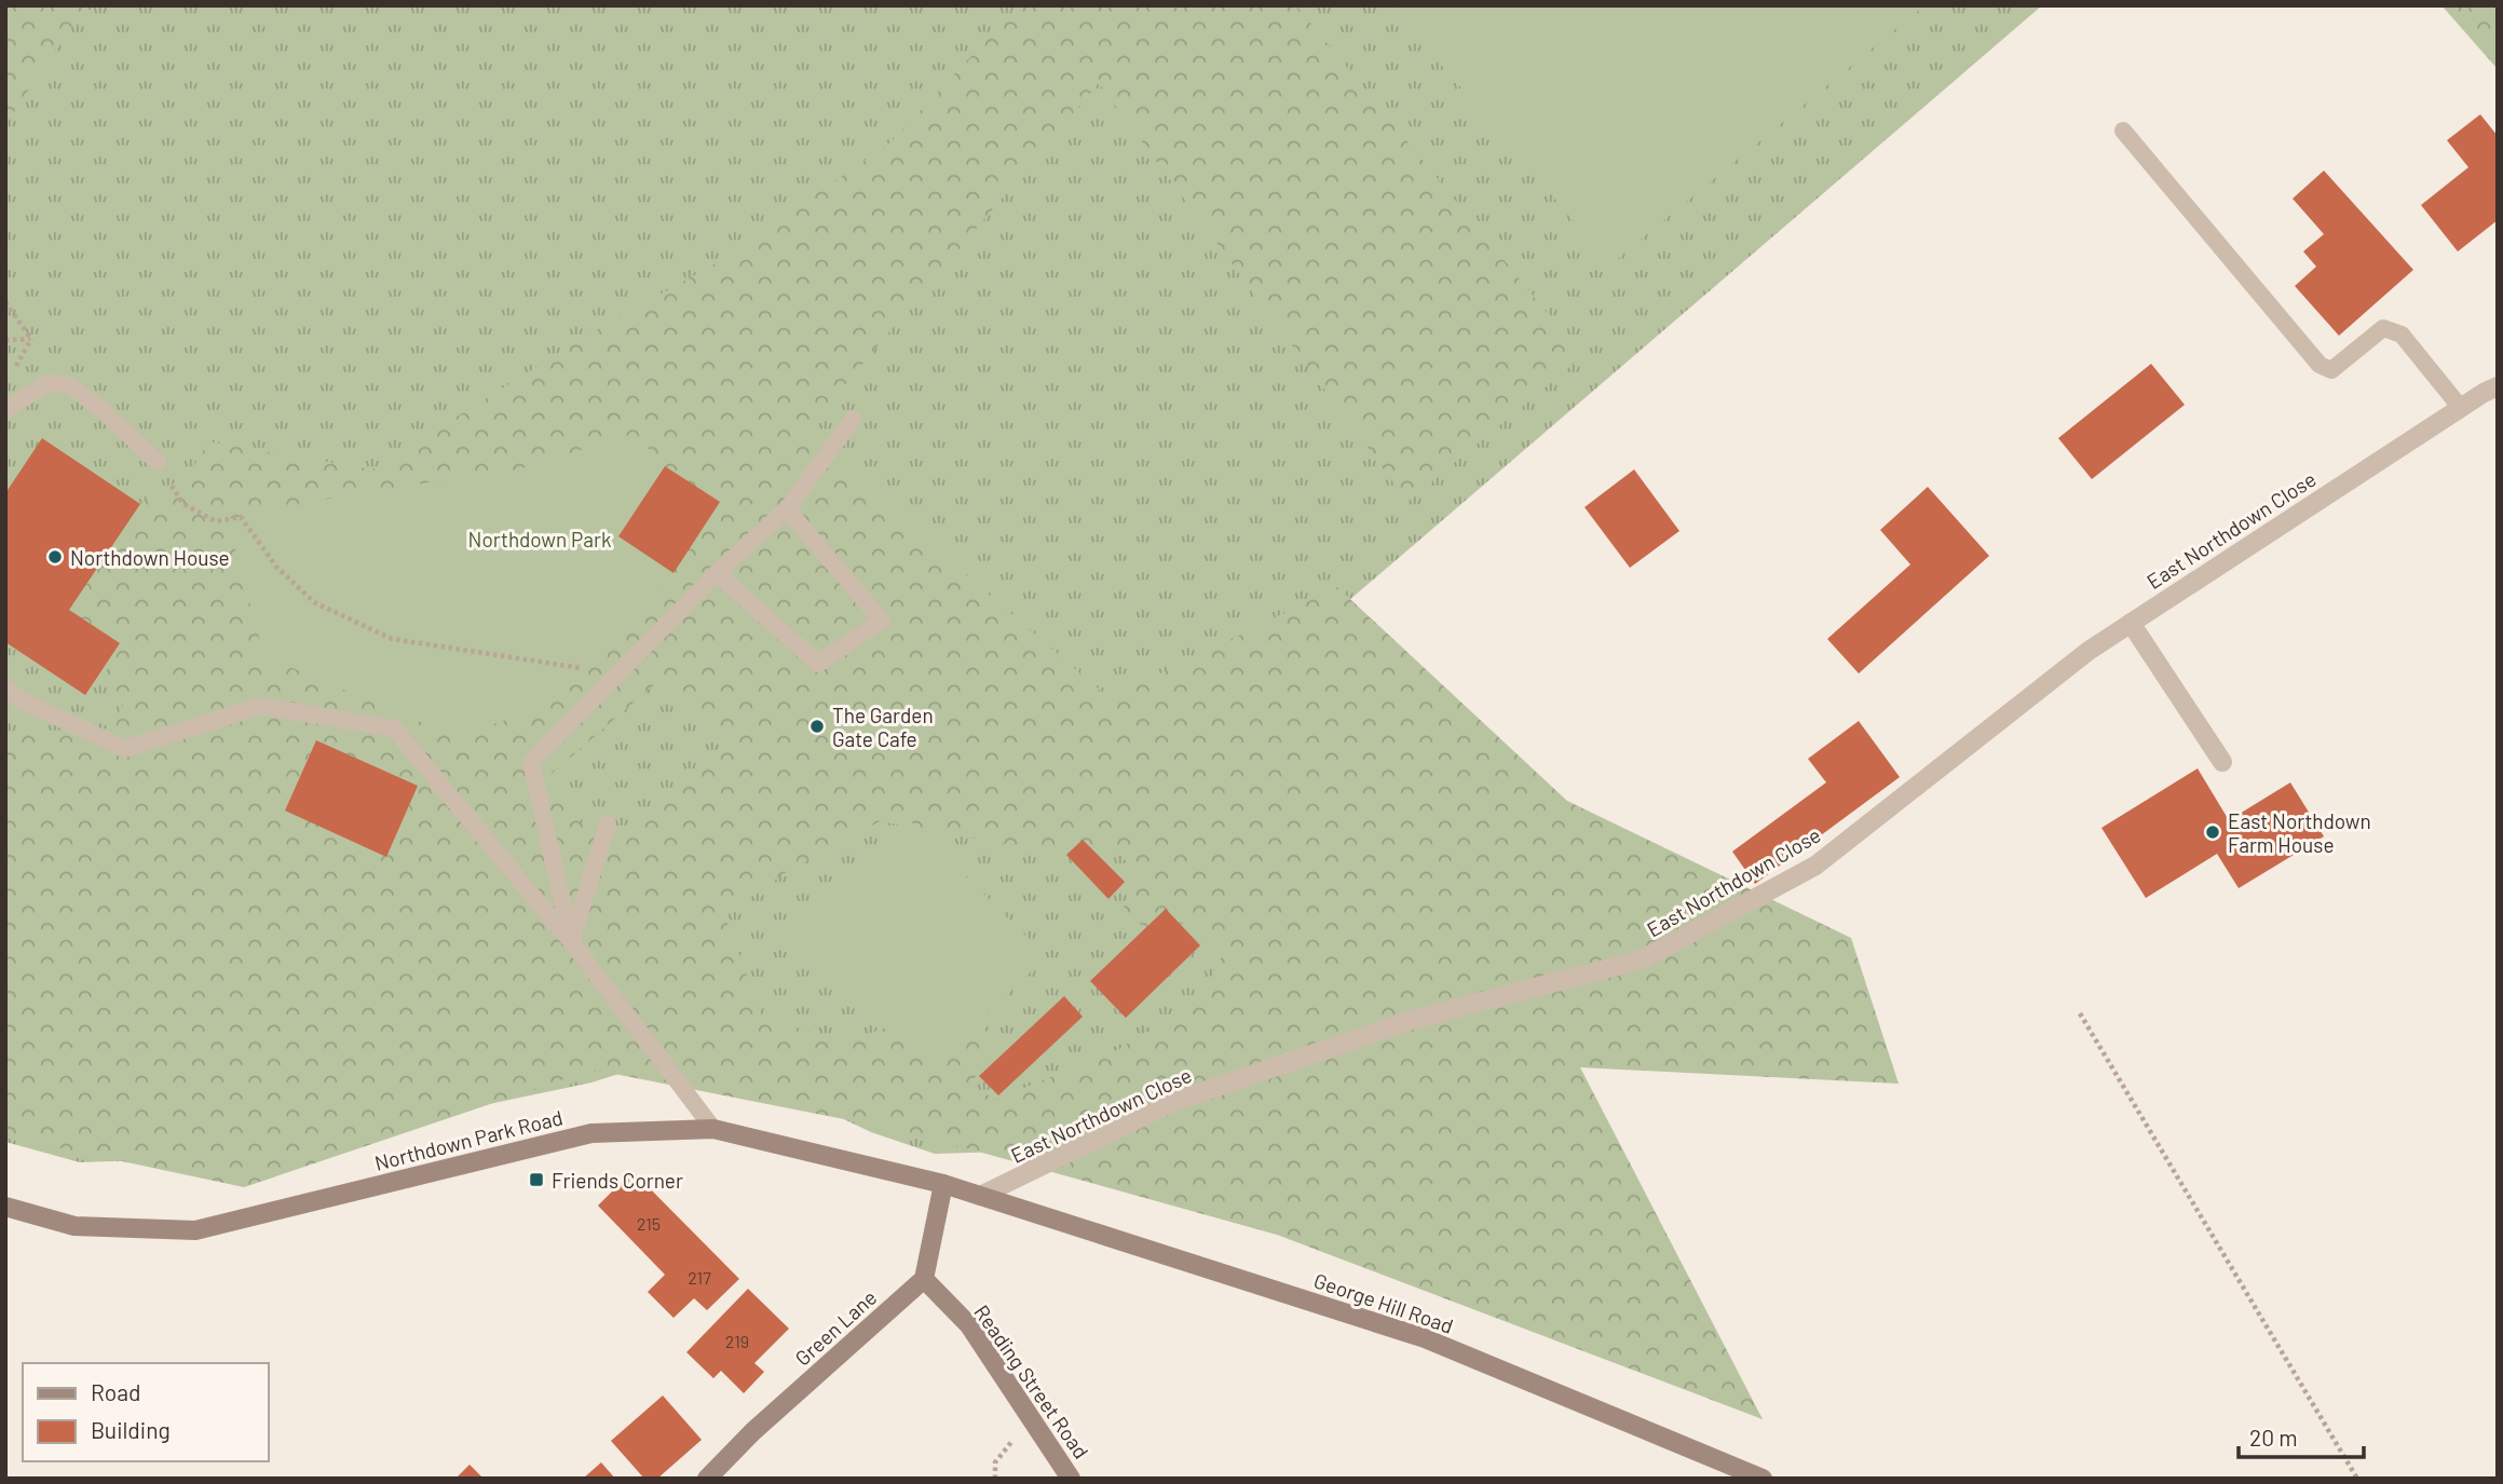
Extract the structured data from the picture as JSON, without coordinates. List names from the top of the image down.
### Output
{
  "streets": {
    "main road": [
      "Northdown Park Road",
      "George Hill Road",
      "Green Lane",
      "Reading Street Road"
    ],
    "street": ["East Northdown Close"]
  },
  "crossings": [
    ["East Northdown Close", "George Hill Road"],
    ["Northdown Park Road", "George Hill Road"],
    ["Green Lane", "Reading Street Road"]
  ],
  "parks": ["Northdown Park"],
  "places": {
    "other": ["Northdown House", "The Garden Gate Cafe", "East Northdown Farm House"],
    "transit": ["Friends Corner"]
  },
  "house_numbers": ["215", "217", "219"],
  "legend": ["Road", "Building"],
  "scale_bar": "20 m"
}
